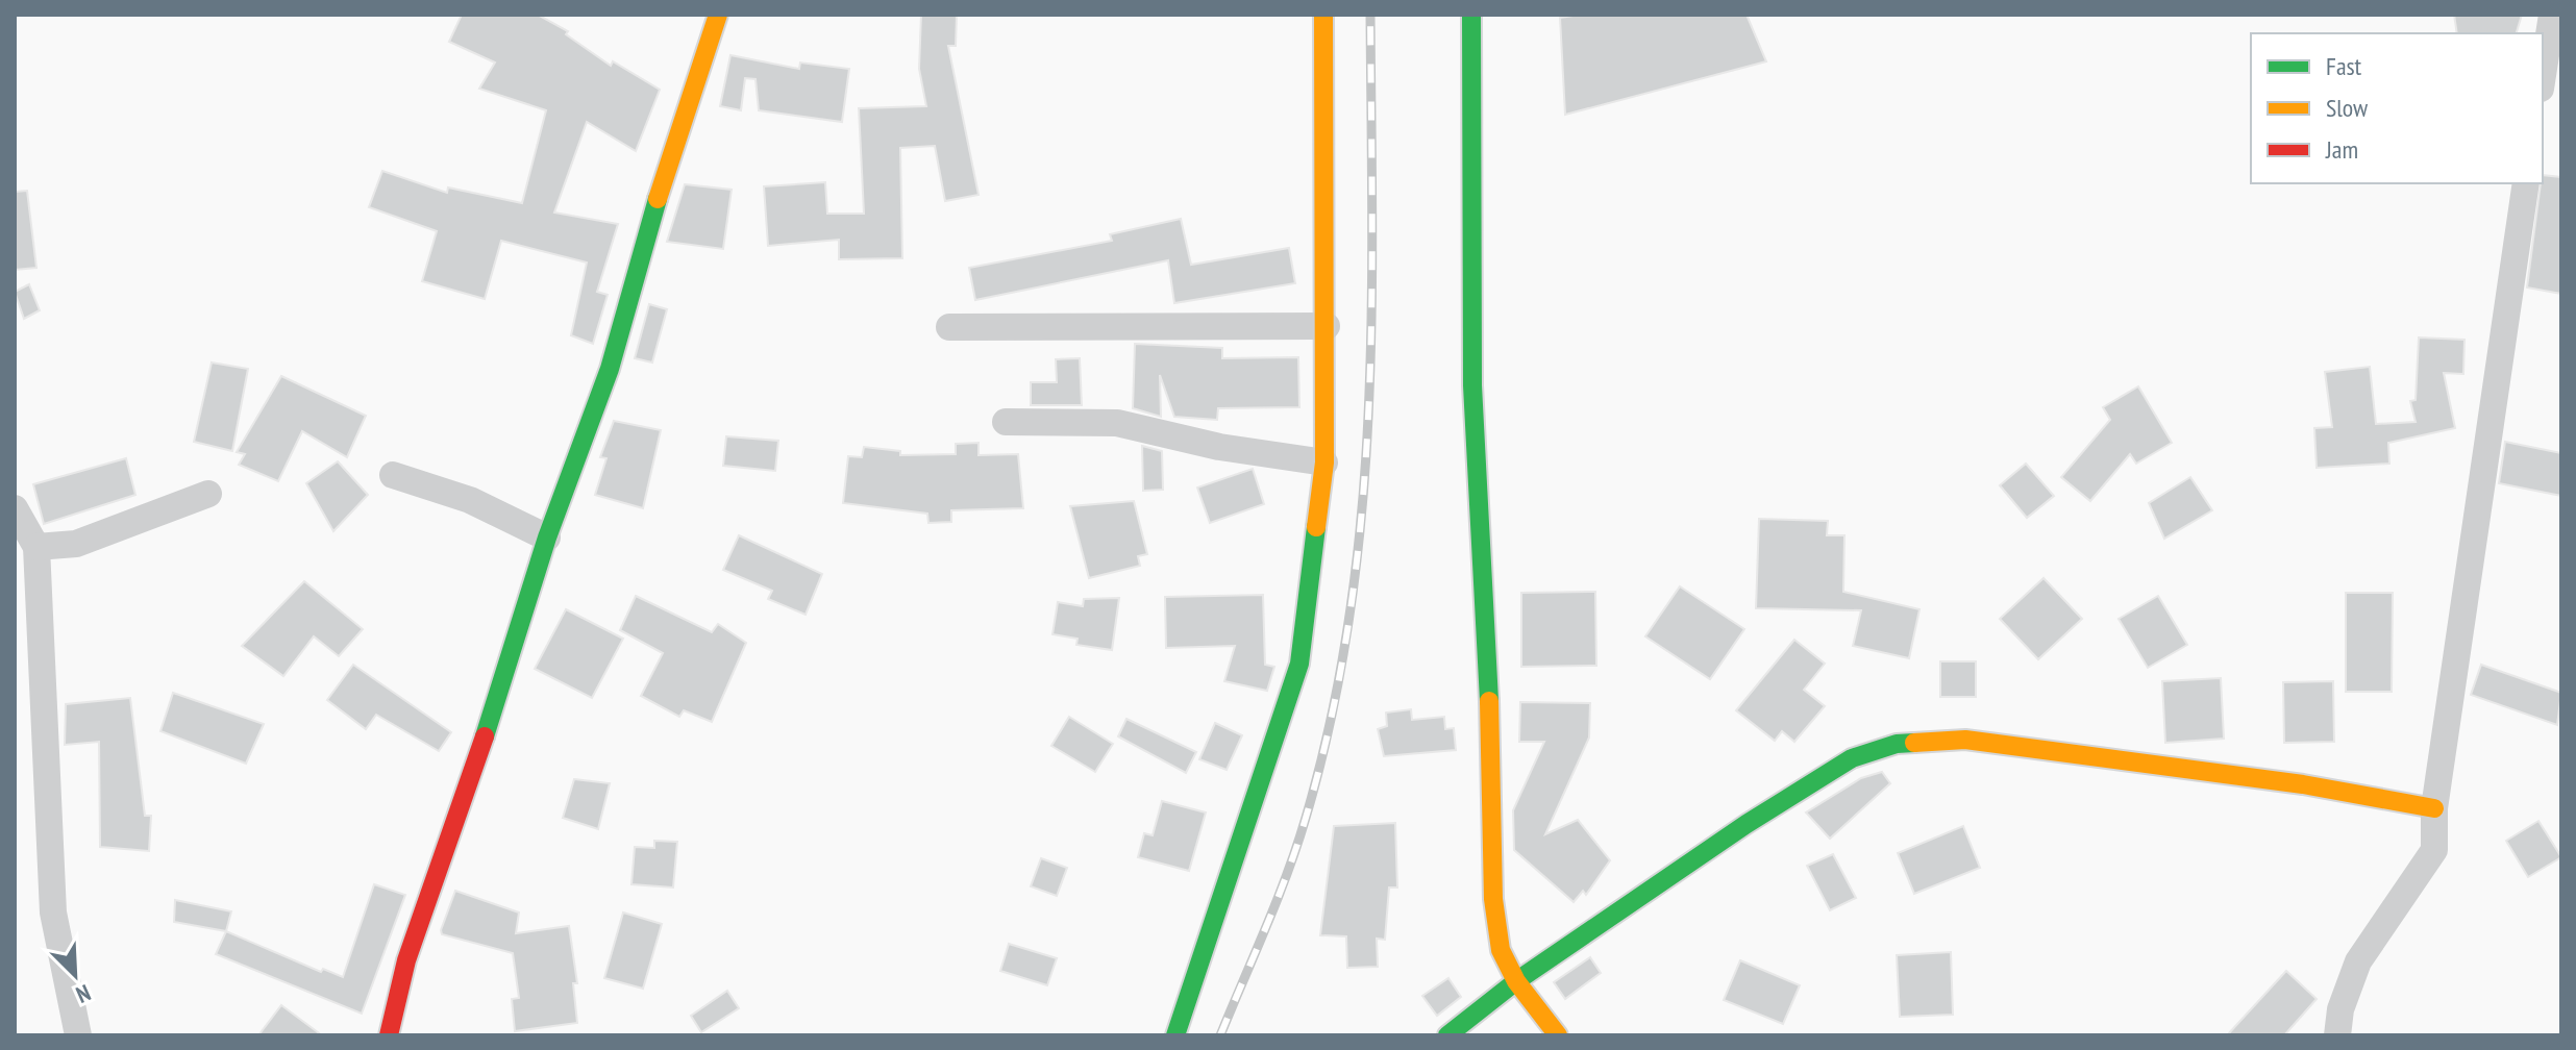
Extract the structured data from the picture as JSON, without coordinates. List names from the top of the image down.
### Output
{
  "legend": ["Fast", "Slow", "Jam"],
  "north": "bottom right"
}
